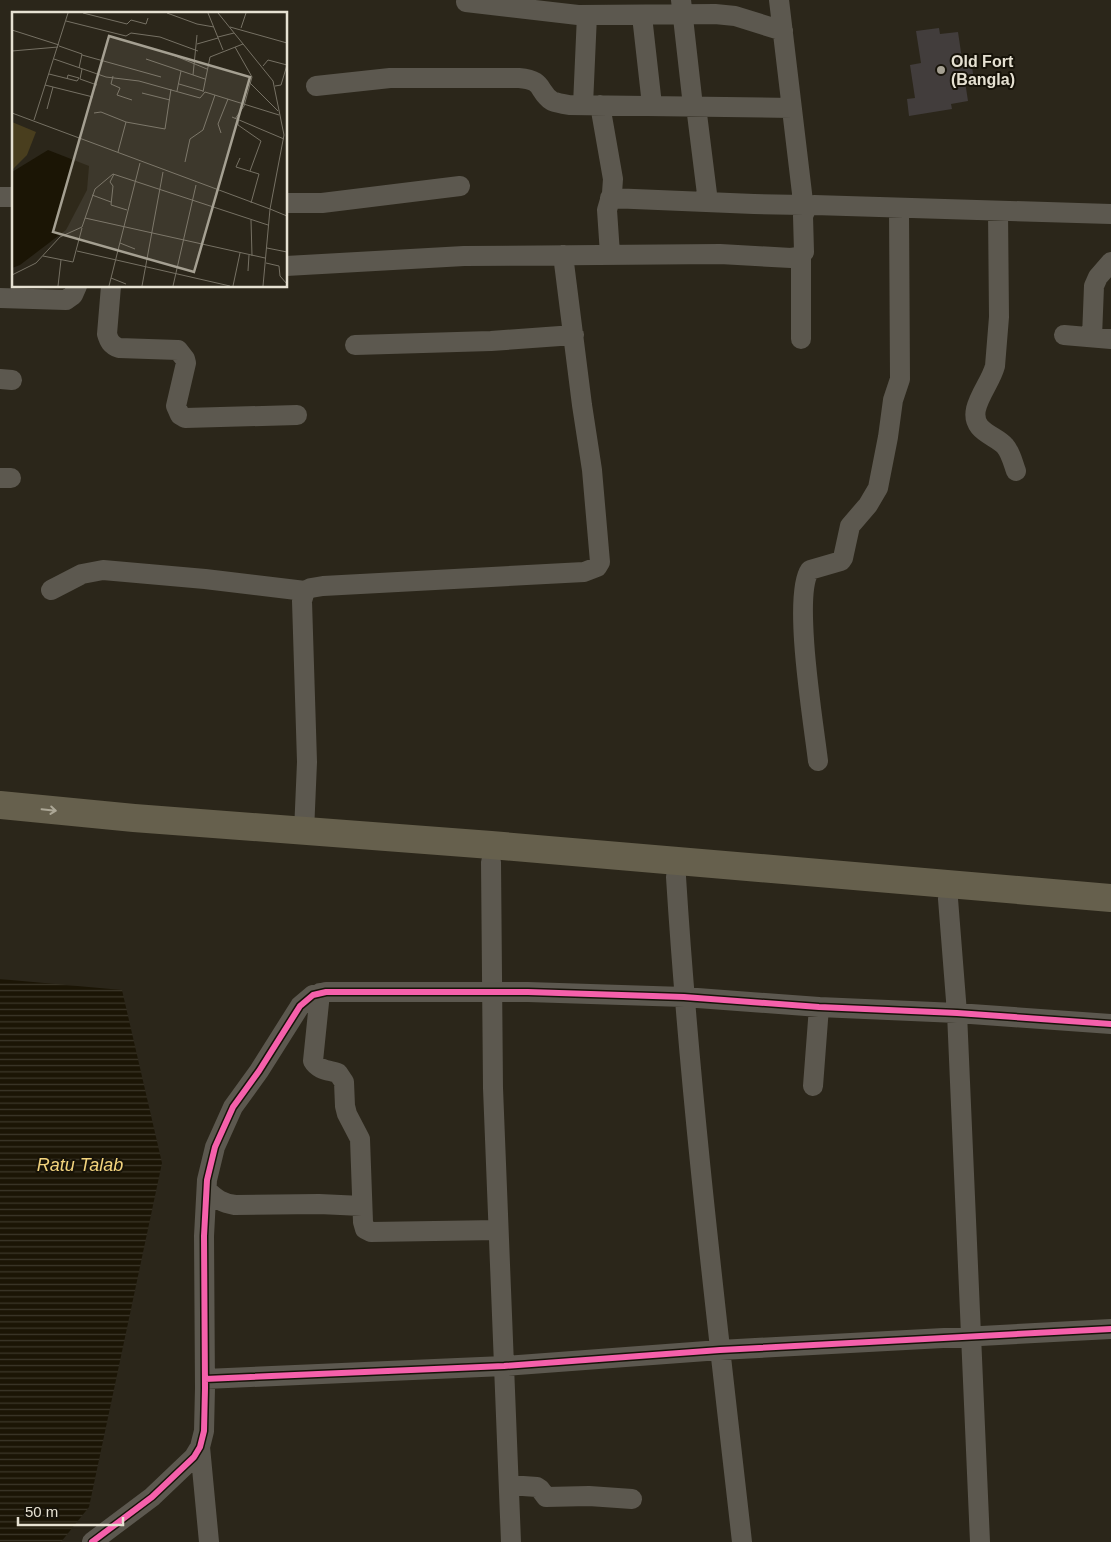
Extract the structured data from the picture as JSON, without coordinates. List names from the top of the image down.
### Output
{
  "water": ["Ratu Talab"],
  "places": ["Old Fort (Bangla)"],
  "scale_bar": "50 m"
}
